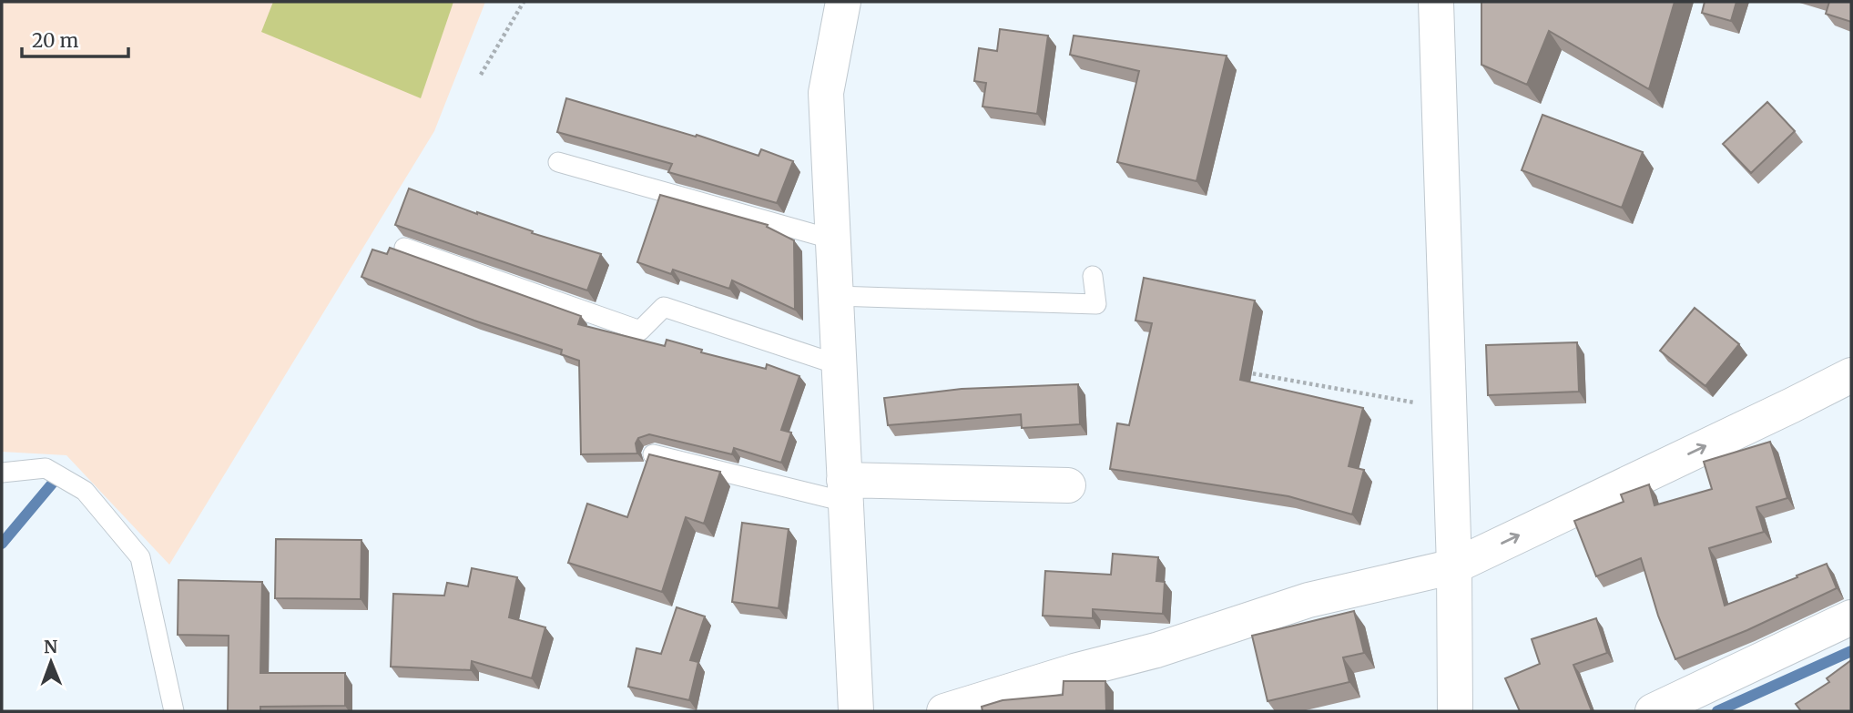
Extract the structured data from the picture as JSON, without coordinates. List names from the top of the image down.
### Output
{
  "scale_bar": "20 m",
  "north": "top"
}
